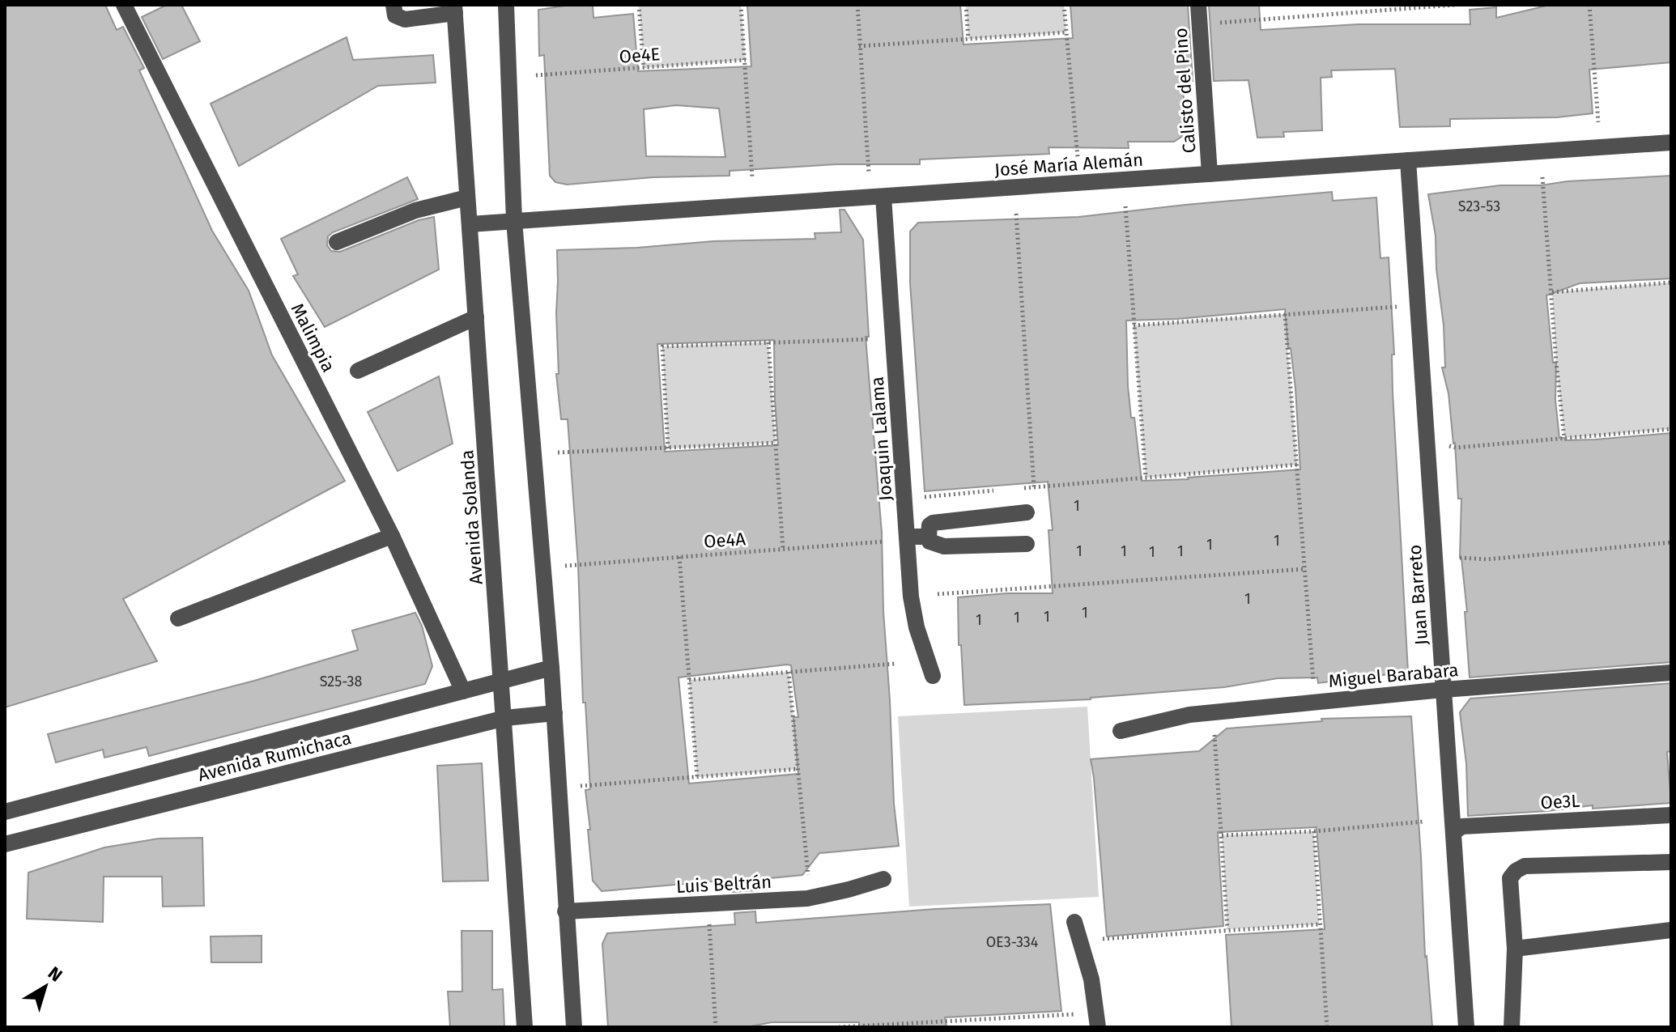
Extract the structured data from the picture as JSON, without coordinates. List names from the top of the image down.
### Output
{
  "streets": {
    "street": [
      "Calisto del Pino",
      "José María Alemán",
      "Malimpia",
      "Joaquin Lalama",
      "Avenida Solanda",
      "Juan Barreto",
      "Miguel Barabara",
      "Avenida Rumichaca",
      "Oe3L",
      "Luis Beltrán"
    ],
    "path": ["Oe4E", "Oe4A"]
  },
  "crossings": [
    ["Calisto del Pino", "José María Alemán"],
    ["José María Alemán", "Joaquin Lalama"],
    ["José María Alemán", "Avenida Solanda"],
    ["José María Alemán", "Juan Barreto"],
    ["Malimpia", "Avenida Rumichaca"],
    ["Avenida Solanda", "Avenida Rumichaca"],
    ["Juan Barreto", "Miguel Barabara"],
    ["Juan Barreto", "Oe3L"]
  ],
  "house_numbers": [
    "S23-53",
    "1",
    "1",
    "1",
    "1",
    "1",
    "1",
    "1",
    "1",
    "1",
    "1",
    "1",
    "1",
    "S25-38",
    "OE3-334"
  ],
  "north": "top right"
}
